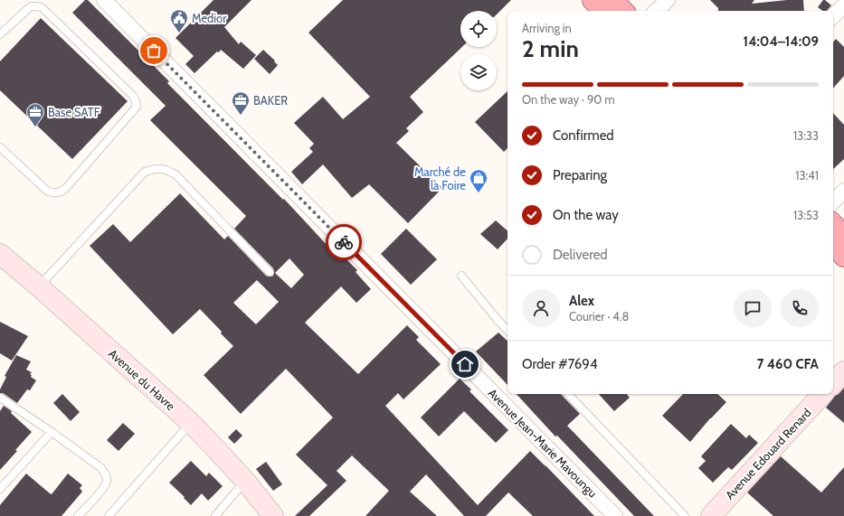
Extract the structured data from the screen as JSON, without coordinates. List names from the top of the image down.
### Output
{
  "streets": {
    "street": ["Avenue du Havre", "Avenue Jean-Marie Mavoungu", "Avenue Edouard Renard"]
  },
  "places": {
    "public building": ["Medior"],
    "office": ["BAKER", "Base SATF"],
    "shop": ["Marché de la Foire"]
  },
  "page": {
    "heading": ["2 min", "Arriving in", "14:04–14:09"],
    "panel": [
      "Alex",
      "Courier · 4.8",
      "Order #7694",
      "7 460 CFA"
    ],
    "bar": "On the way · 90 m",
    "list": [
      ["Confirmed", "13:33"],
      ["Preparing", "13:41"],
      ["On the way", "13:53"],
      "Delivered"
    ]
  }
}
